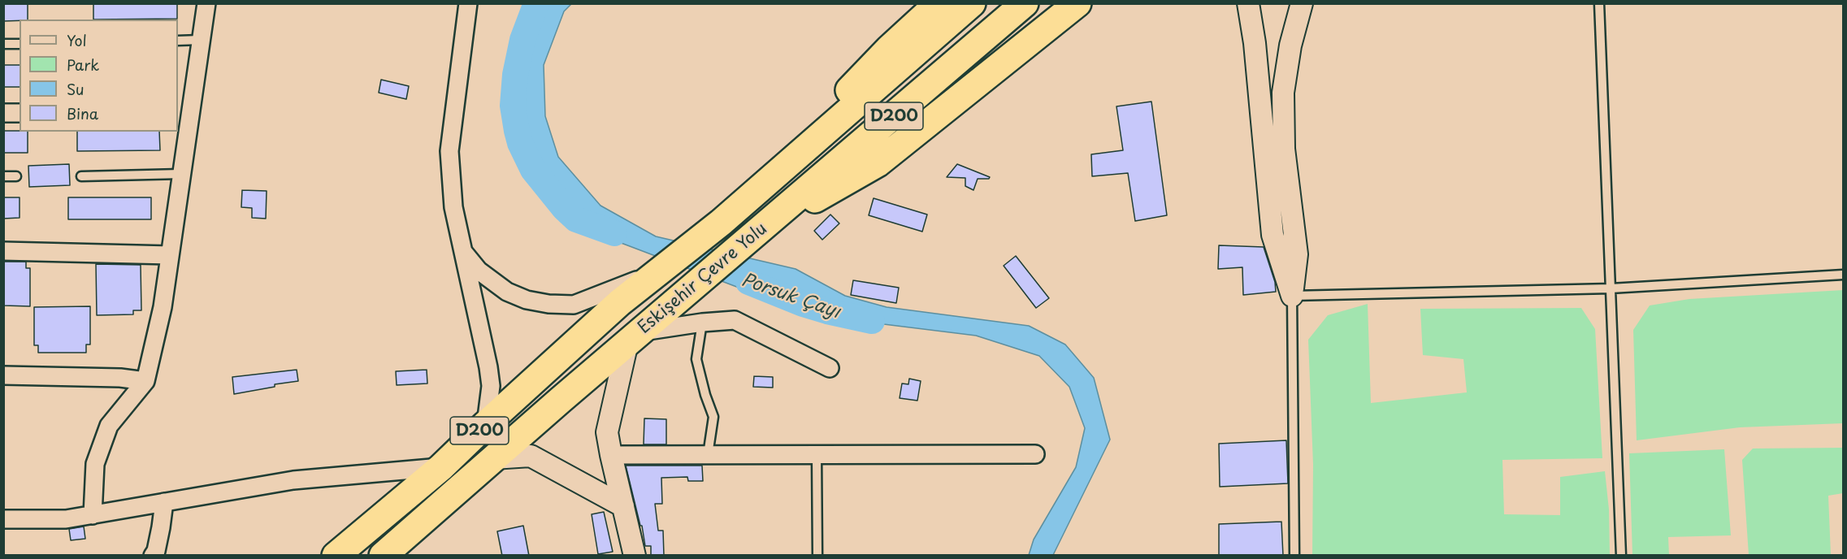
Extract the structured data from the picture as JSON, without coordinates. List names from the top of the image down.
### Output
{
  "streets": {
    "highway": ["D200", "Eskişehir Çevre Yolu"]
  },
  "water": ["Porsuk Çayı"],
  "legend": [
    "Yol",
    "Park",
    "Su",
    "Bina"
  ]
}
